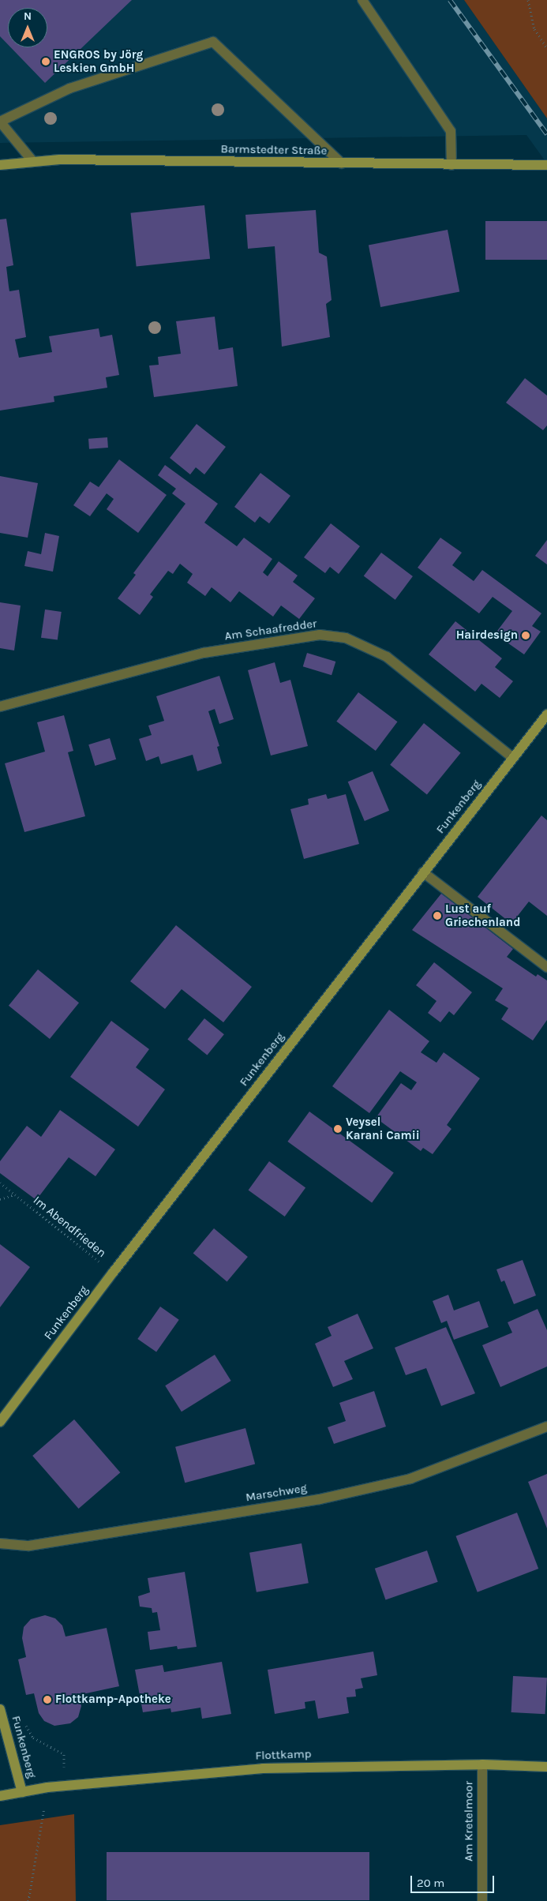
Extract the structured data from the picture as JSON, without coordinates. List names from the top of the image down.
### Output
{
  "streets": {
    "street": [
      "Barmstedter Straße",
      "Am Schaafredder",
      "Funkenberg",
      "Marschweg",
      "Flottkamp",
      "Am Kretelmoor"
    ],
    "path": ["Im Abendfrieden"]
  },
  "crossings": [
    ["Am Schaafredder", "Funkenberg"],
    ["Funkenberg", "Im Abendfrieden"],
    ["Funkenberg", "Flottkamp"],
    ["Flottkamp", "Am Kretelmoor"]
  ],
  "places": [
    "ENGROS by Jörg Leskien GmbH",
    "Hairdesign",
    "Lust auf Griechenland",
    "Veysel Karani Camii",
    "Flottkamp-Apotheke"
  ],
  "scale_bar": "20 m",
  "north": "top"
}
